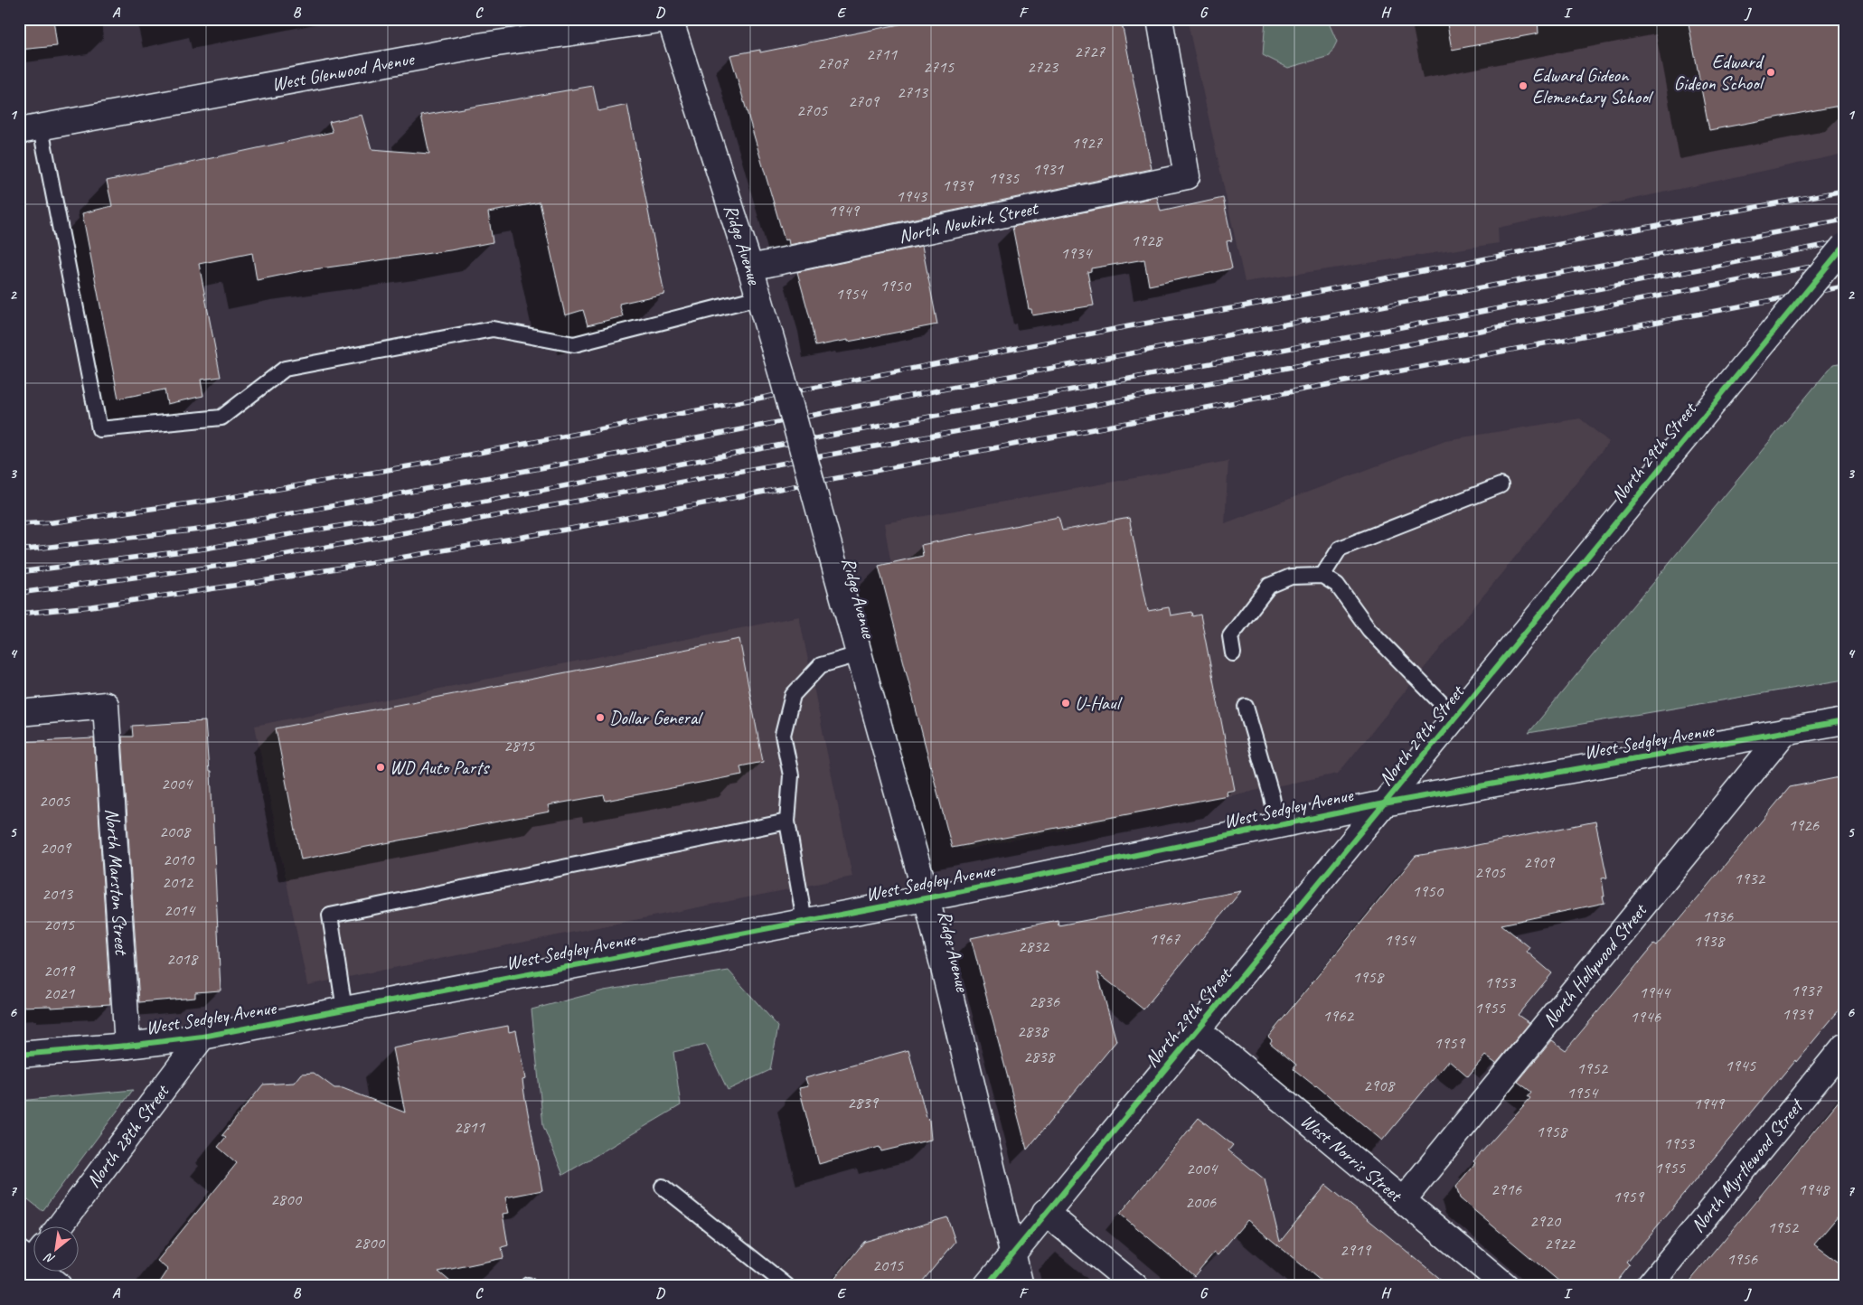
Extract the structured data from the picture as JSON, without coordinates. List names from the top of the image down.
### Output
{
  "streets": {
    "street": [
      "West Glenwood Avenue",
      "North Newkirk Street",
      "Ridge Avenue",
      "North 29th Street",
      "West Sedgley Avenue",
      "North Marston Street",
      "North Hollywood Street",
      "North 28th Street",
      "West Norris Street",
      "North Myrtlewood Street"
    ]
  },
  "crossings": [
    ["West Glenwood Avenue", "Ridge Avenue"],
    ["North Newkirk Street", "Ridge Avenue"],
    ["Ridge Avenue", "North 29th Street"],
    ["Ridge Avenue", "West Sedgley Avenue"],
    ["North 29th Street", "West Sedgley Avenue"],
    ["North 29th Street", "West Norris Street"],
    ["West Sedgley Avenue", "North Marston Street"],
    ["West Sedgley Avenue", "North Hollywood Street"],
    ["West Sedgley Avenue", "North 28th Street"],
    ["North Hollywood Street", "West Norris Street"]
  ],
  "places": [
    "Edward Gideon School",
    "Edward Gideon Elementary School",
    "U-Haul",
    "Dollar General",
    "WD Auto Parts"
  ],
  "house_numbers": [
    "2727",
    "2711",
    "2707",
    "2715",
    "2723",
    "2713",
    "2709",
    "2705",
    "1927",
    "1931",
    "1935",
    "1939",
    "1943",
    "1949",
    "1928",
    "1934",
    "1950",
    "1954",
    "2815",
    "2004",
    "2005",
    "1926",
    "2008",
    "2009",
    "2010",
    "2909",
    "2905",
    "1932",
    "2012",
    "1950",
    "2013",
    "2014",
    "1936",
    "2015",
    "1967",
    "1954",
    "1938",
    "2832",
    "2018",
    "2019",
    "1958",
    "1953",
    "1937",
    "1944",
    "2021",
    "2836",
    "1955",
    "1939",
    "1962",
    "1946",
    "2838",
    "1959",
    "2838",
    "1945",
    "1952",
    "2908",
    "1954",
    "2839",
    "1949",
    "2811",
    "1958",
    "1953",
    "1955",
    "2004",
    "2916",
    "1948",
    "1959",
    "2800",
    "2006",
    "2920",
    "1952",
    "2800",
    "2922",
    "2919",
    "1956",
    "2015"
  ],
  "north": "bottom left",
  "grid": {
    "columns": [
      "A",
      "B",
      "C",
      "D",
      "E",
      "F",
      "G",
      "H",
      "I",
      "J"
    ],
    "rows": [
      "1",
      "2",
      "3",
      "4",
      "5",
      "6",
      "7"
    ]
  }
}
